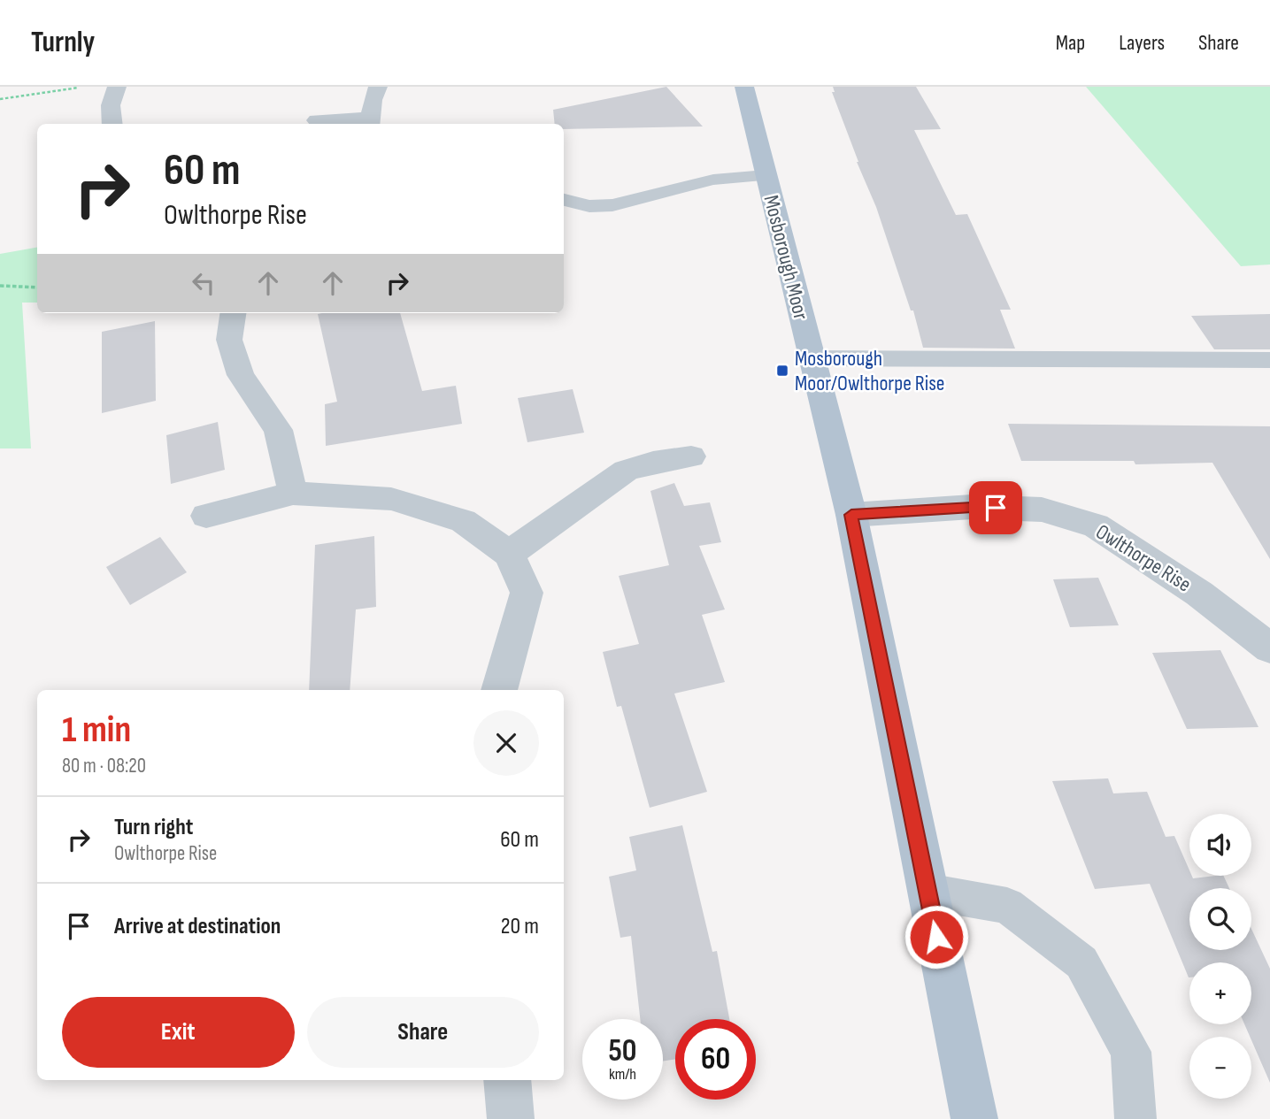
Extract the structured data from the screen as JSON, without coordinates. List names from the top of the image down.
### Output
{
  "streets": {
    "main road": ["Mosborough Moor"],
    "street": ["Owlthorpe Rise"]
  },
  "crossings": [
    ["Mosborough Moor", "Owlthorpe Rise"]
  ],
  "places": {
    "transit": ["Mosborough Moor/Owlthorpe Rise"]
  },
  "page": {
    "header": "Turnly",
    "nav": ["Map", "Layers", "Share"],
    "turn": ["60 m", "Owlthorpe Rise"],
    "heading": ["1 min", "80 m · 08:20"],
    "list": [
      {
        "name": "Turn right",
        "note": "Owlthorpe Rise",
        "value": "60 m"
      },
      {
        "name": "Arrive at destination",
        "value": "20 m"
      }
    ],
    "map_buttons": ["+", "−"],
    "buttons": ["Exit", "Share"],
    "speed": "50 km/h",
    "limit": "60"
  }
}
